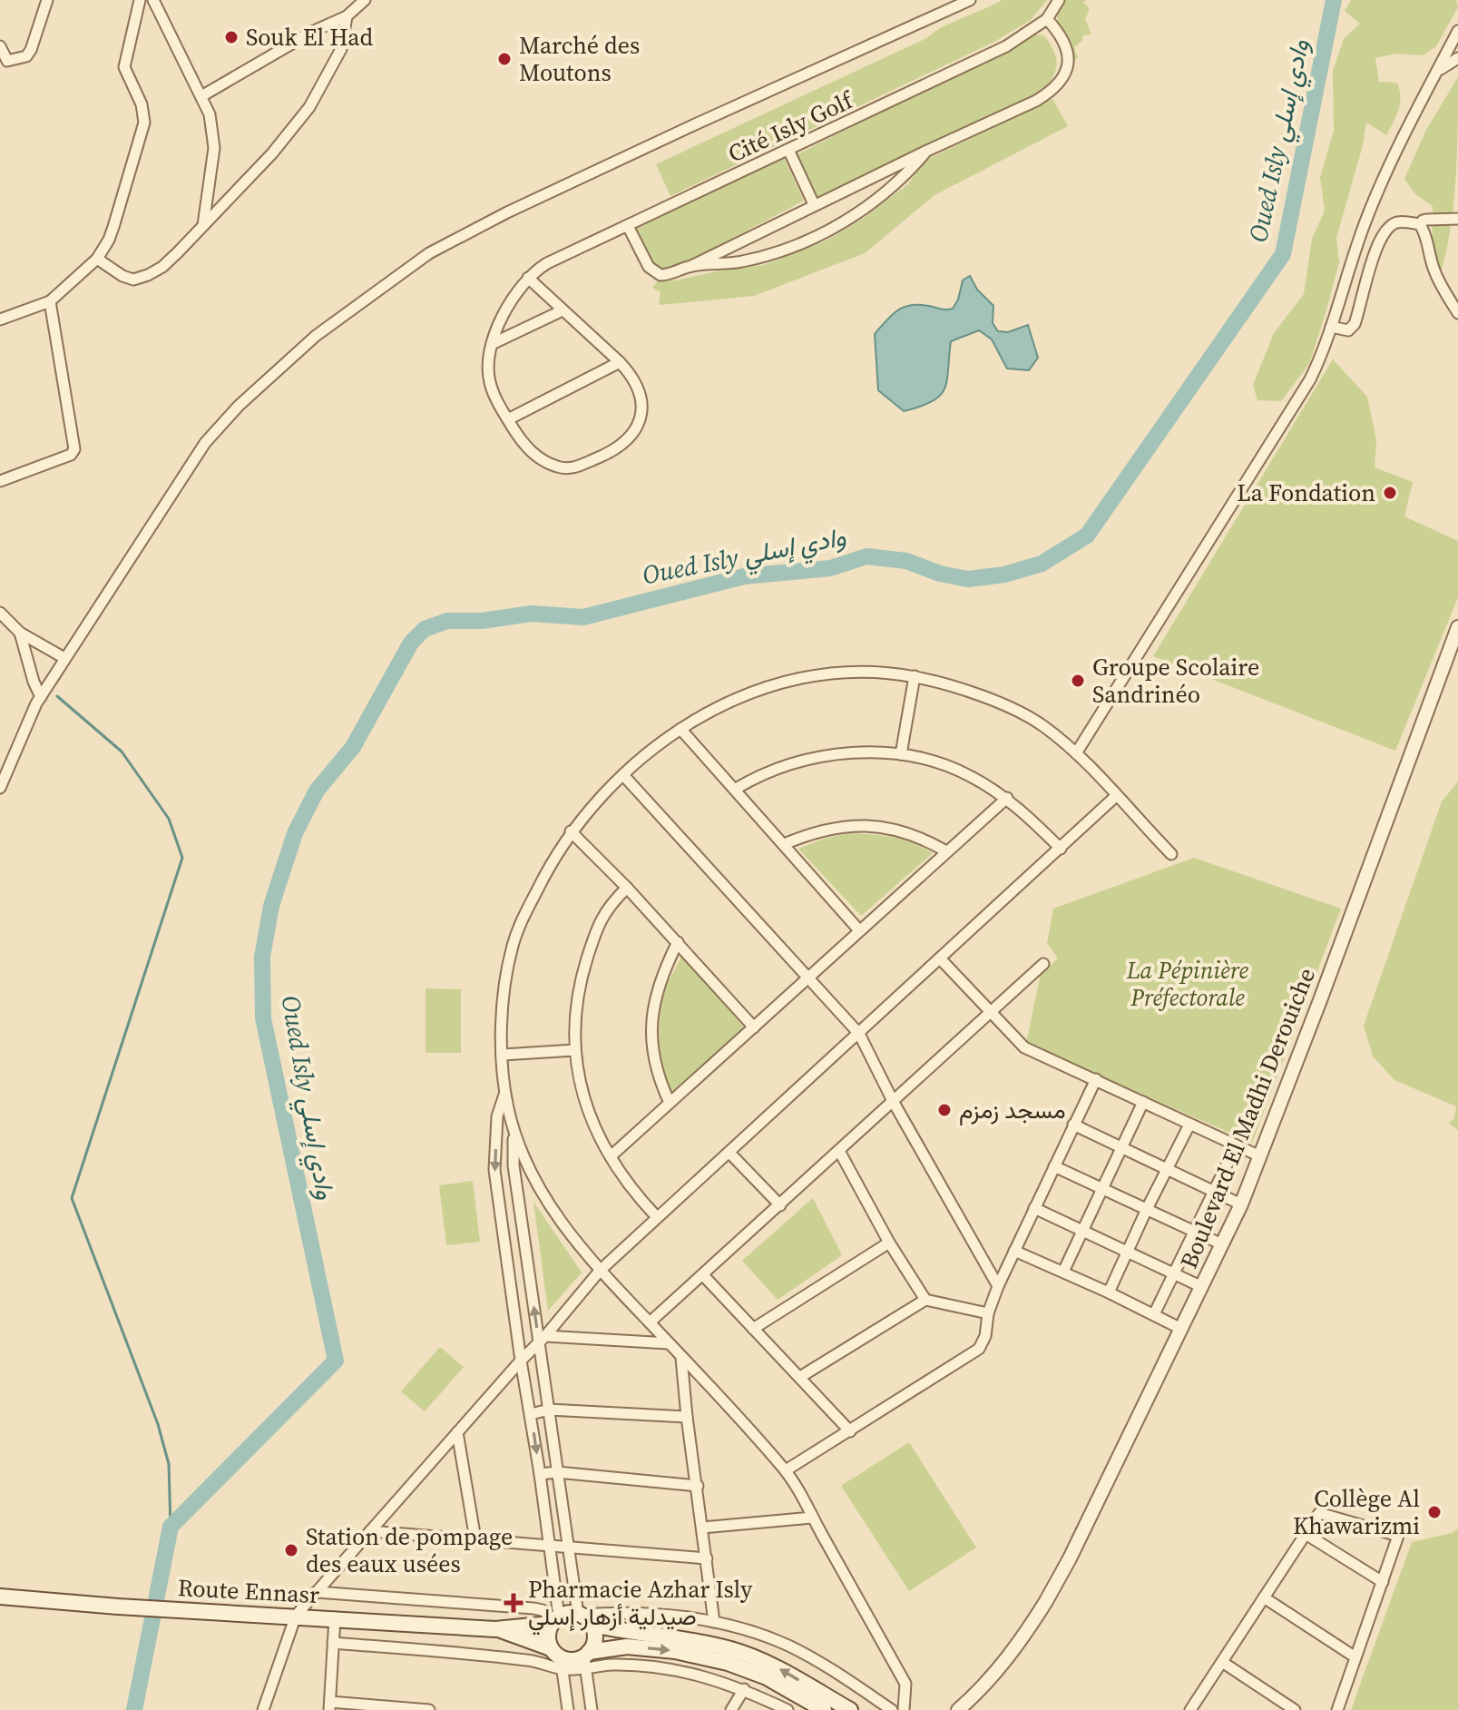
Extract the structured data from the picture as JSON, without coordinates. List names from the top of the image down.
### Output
{
  "streets": {
    "main road": ["Route Ennasr"],
    "street": ["Cité Isly Golf", "Boulevard El Madhi Derouiche"]
  },
  "water": ["Oued Isly وادي إسلي"],
  "parks": ["La Pépinière Préfectorale"],
  "places": {
    "other": [
      "Souk El Had",
      "Marché des Moutons",
      "La Fondation",
      "Groupe Scolaire Sandrinéo",
      "مسجد زمزم",
      "Collège Al Khawarizmi",
      "Station de pompage des eaux usées"
    ],
    "health": ["Pharmacie Azhar Isly صيدلية أزهار إسلي"]
  }
}
